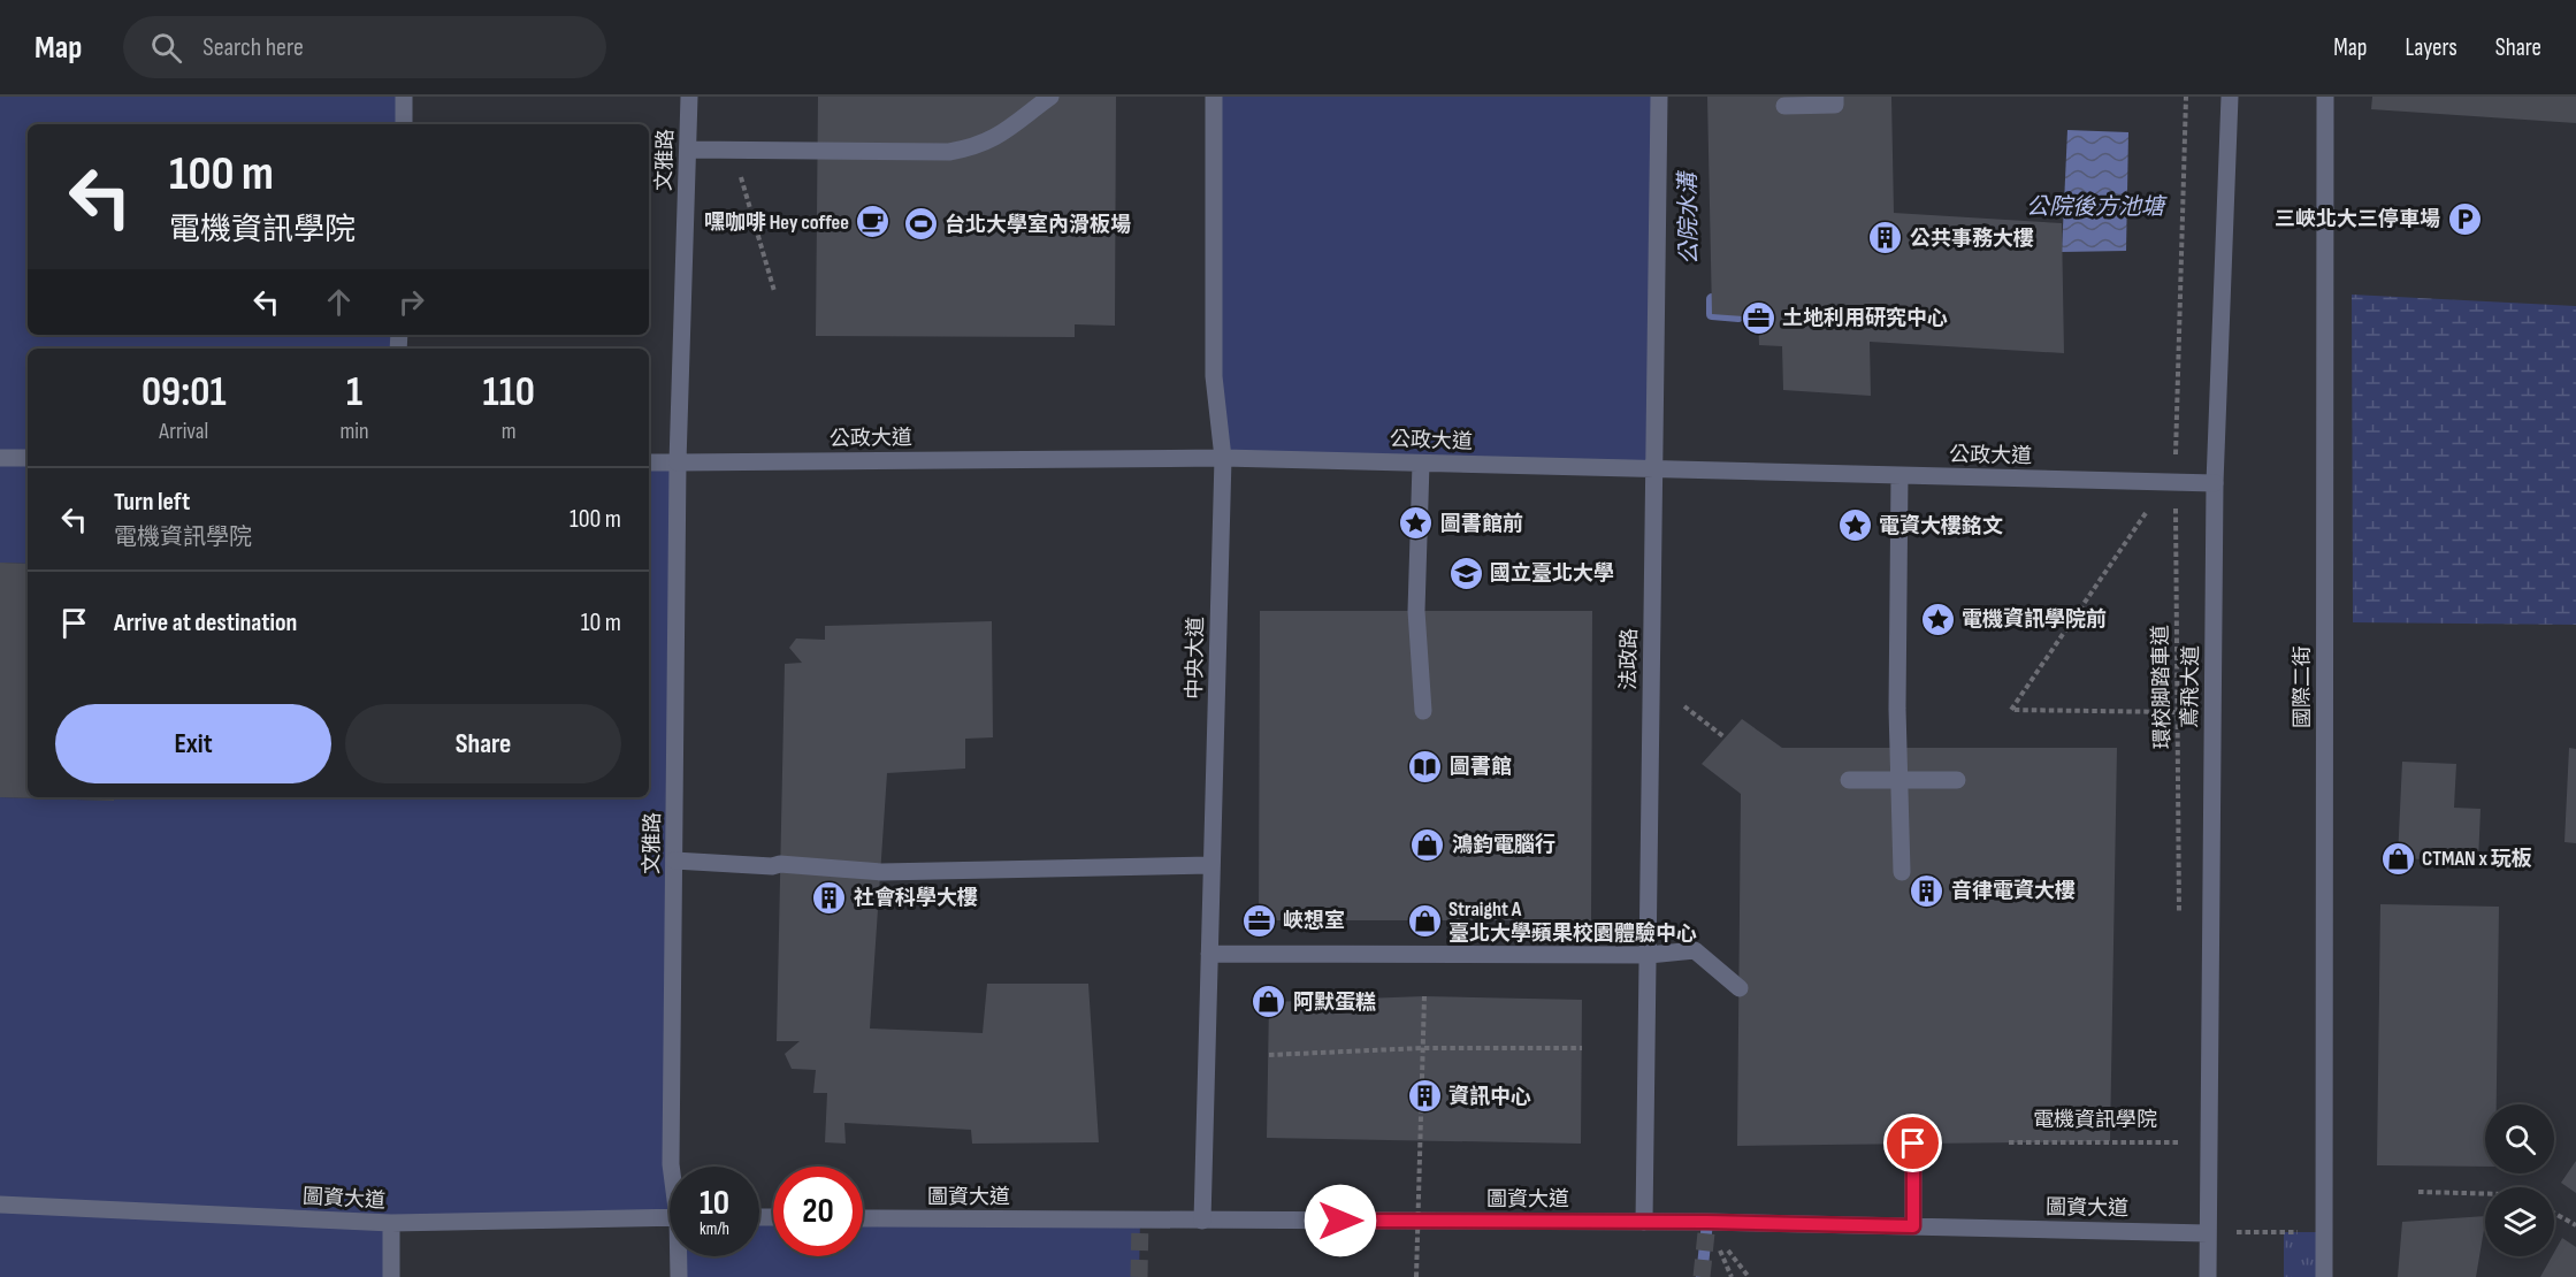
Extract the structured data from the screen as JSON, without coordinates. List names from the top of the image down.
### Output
{
  "streets": {
    "street": [
      "文雅路",
      "公政大道",
      "中央大道",
      "法政路",
      "鳶飛大道",
      "國際二街",
      "圖資大道"
    ],
    "path": ["環校脚踏車道", "電機資訊學院"]
  },
  "crossings": [
    ["文雅路", "公政大道"],
    ["公政大道", "中央大道"],
    ["公政大道", "法政路"],
    ["公政大道", "環校脚踏車道"],
    ["公政大道", "鳶飛大道"],
    ["中央大道", "圖資大道"],
    ["法政路", "圖資大道"],
    ["鳶飛大道", "圖資大道"]
  ],
  "water": ["公院後方池塘", "公院水溝"],
  "places": {
    "parking": ["三峽北大三停車場"],
    "cafe": ["嘿咖啡 Hey coffee"],
    "sports": ["台北大學室內滑板場"],
    "building": [
      "公共事務大樓",
      "音律電資大樓",
      "社會科學大樓",
      "資訊中心"
    ],
    "office": ["土地利用研究中心", "峽想室"],
    "place": ["圖書館前", "電資大樓銘文", "電機資訊學院前"],
    "school or university": ["國立臺北大學"],
    "library": ["圖書館"],
    "shop": [
      "鴻鈞電腦行",
      "CTMAN x 玩板",
      "Straight A 臺北大學蘋果校園體驗中心",
      "阿默蛋糕"
    ]
  },
  "page": {
    "header": "Map",
    "search": "Search here",
    "nav": ["Map", "Layers", "Share"],
    "turn": ["100 m", "電機資訊學院"],
    "eta": [
      "09:01",
      "Arrival",
      "1",
      "min",
      "110",
      "m"
    ],
    "list": [
      {
        "name": "Turn left",
        "note": "電機資訊學院",
        "value": "100 m"
      },
      {
        "name": "Arrive at destination",
        "value": "10 m"
      }
    ],
    "buttons": ["Exit", "Share"],
    "speed": "10 km/h",
    "limit": "20"
  }
}
